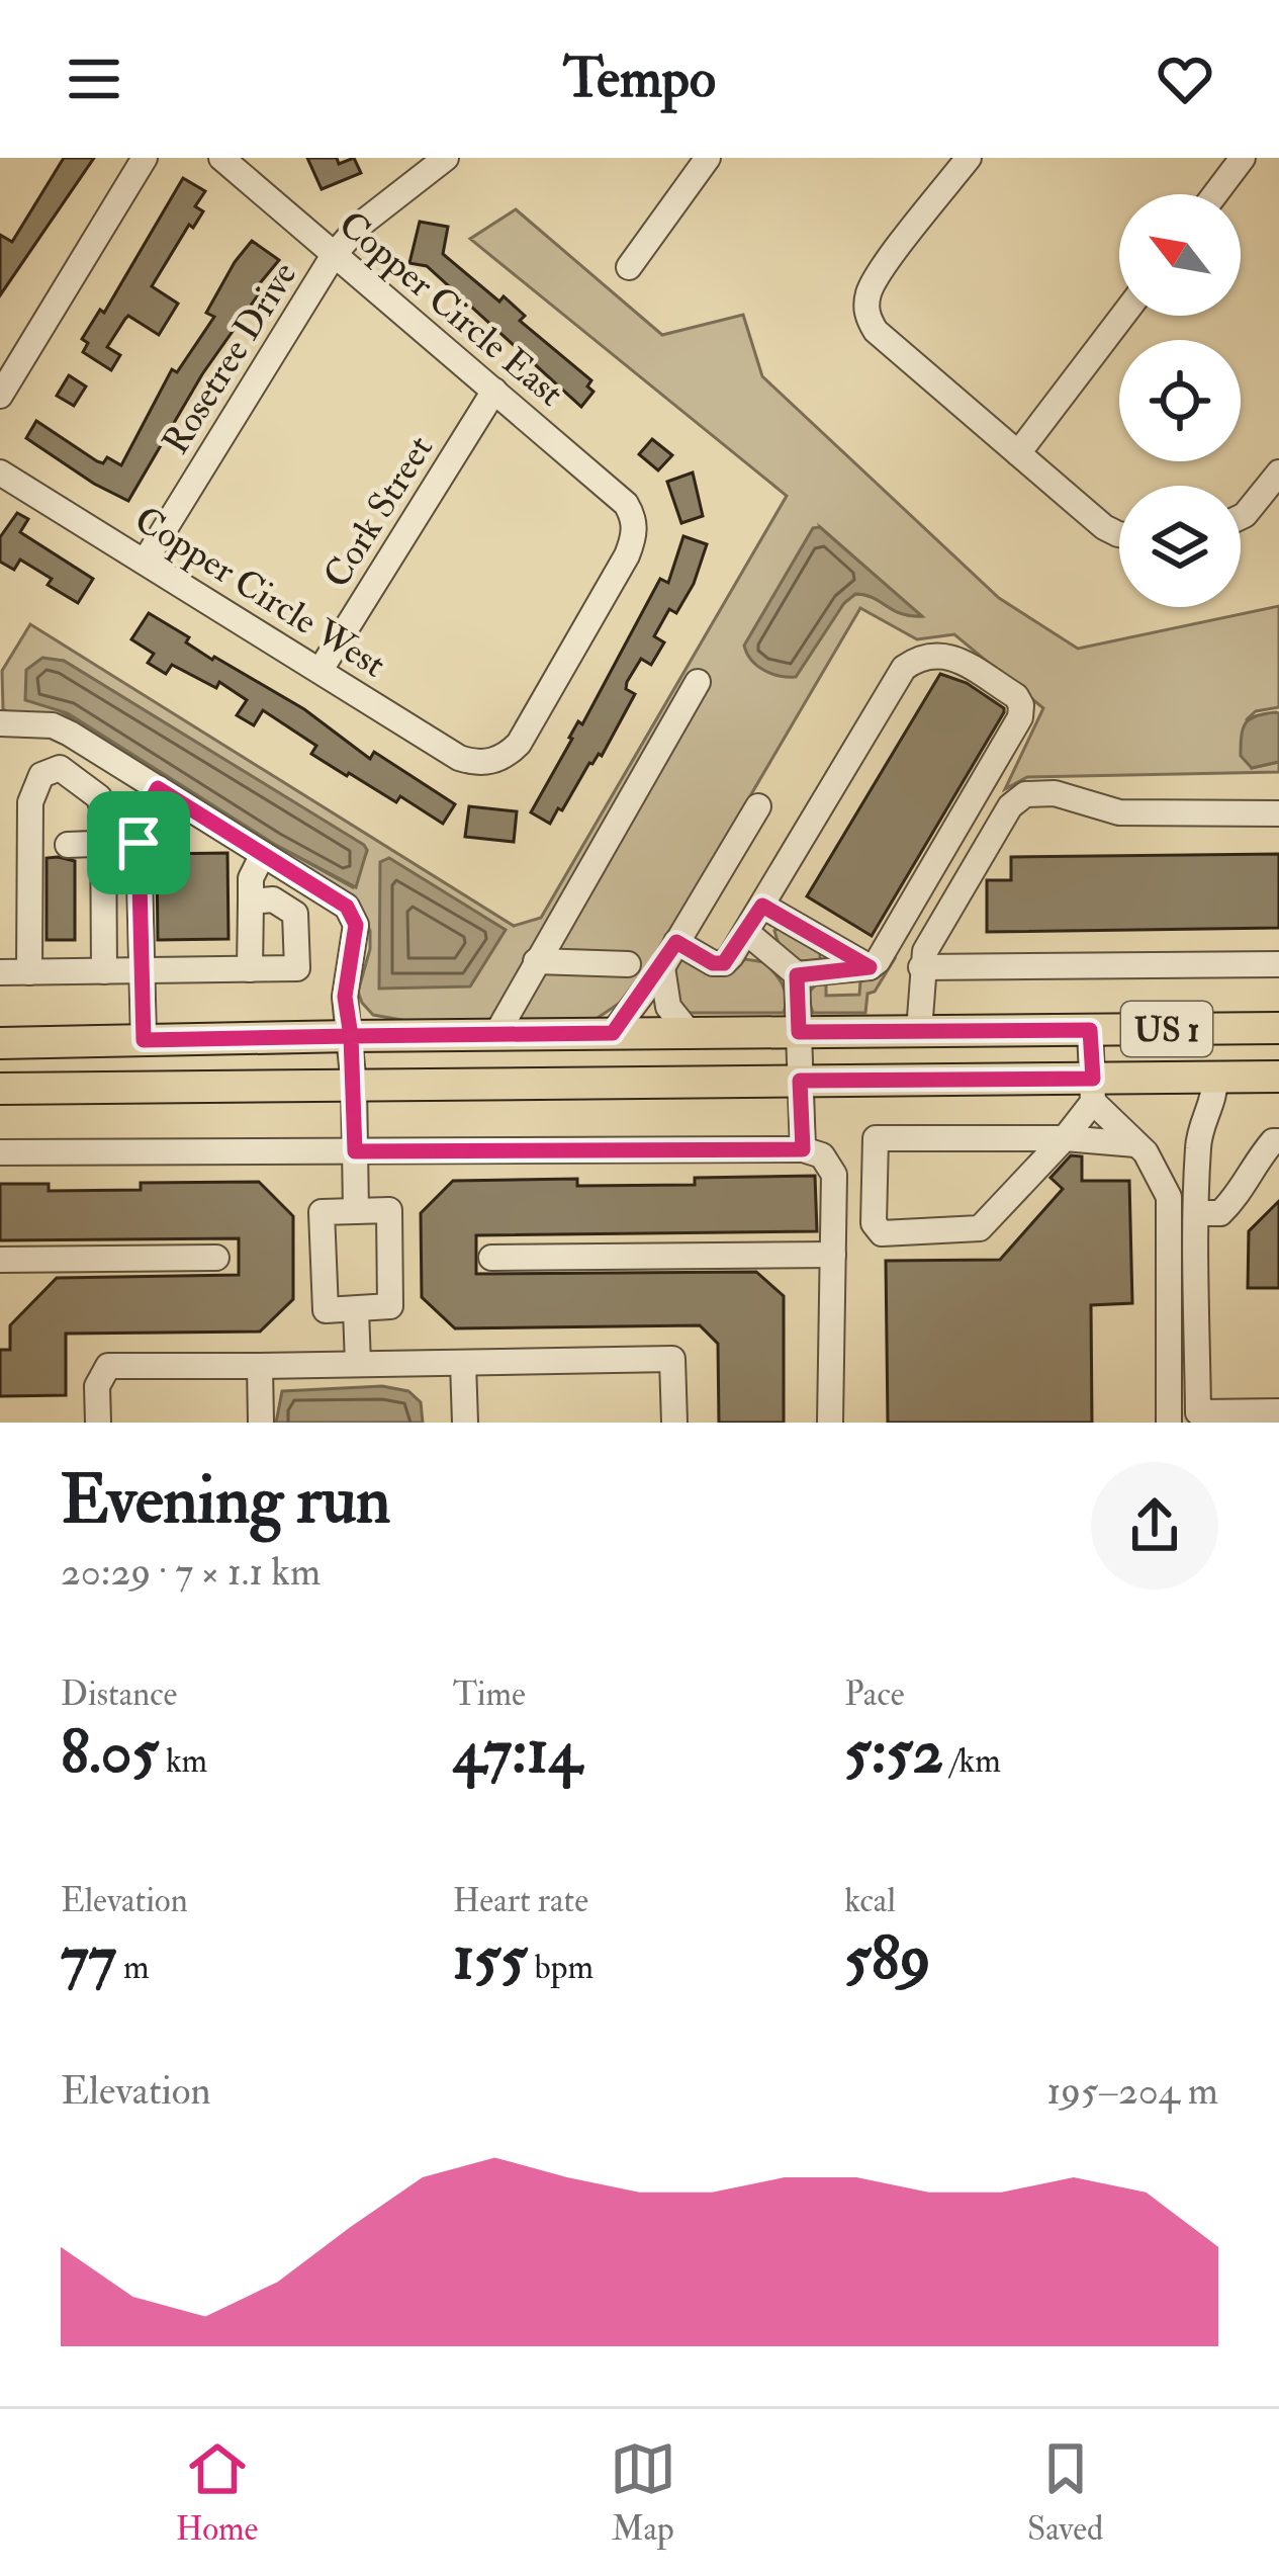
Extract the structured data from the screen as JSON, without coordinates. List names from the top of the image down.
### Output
{
  "streets": {
    "main road": ["US 1"],
    "street": [
      "Copper Circle East",
      "Rosetree Drive",
      "Cork Street",
      "Copper Circle West"
    ]
  },
  "crossings": [
    ["Copper Circle East", "Rosetree Drive"],
    ["Copper Circle East", "Cork Street"],
    ["Copper Circle East", "Copper Circle West"],
    ["Rosetree Drive", "Copper Circle West"],
    ["Cork Street", "Copper Circle West"]
  ],
  "north": "top left",
  "page": {
    "header": "Tempo",
    "heading": ["Evening run", "20:29 · 7 × 1.1 km"],
    "stats": [
      ["Distance", "8.05 km"],
      ["Time", "47:14"],
      ["Pace", "5:52 /km"],
      ["Elevation", "77 m"],
      ["Heart rate", "155 bpm"],
      ["kcal", "589"]
    ],
    "chart": ["Elevation", "195–204 m"],
    "tabs": ["Home", "Map", "Saved"]
  }
}
